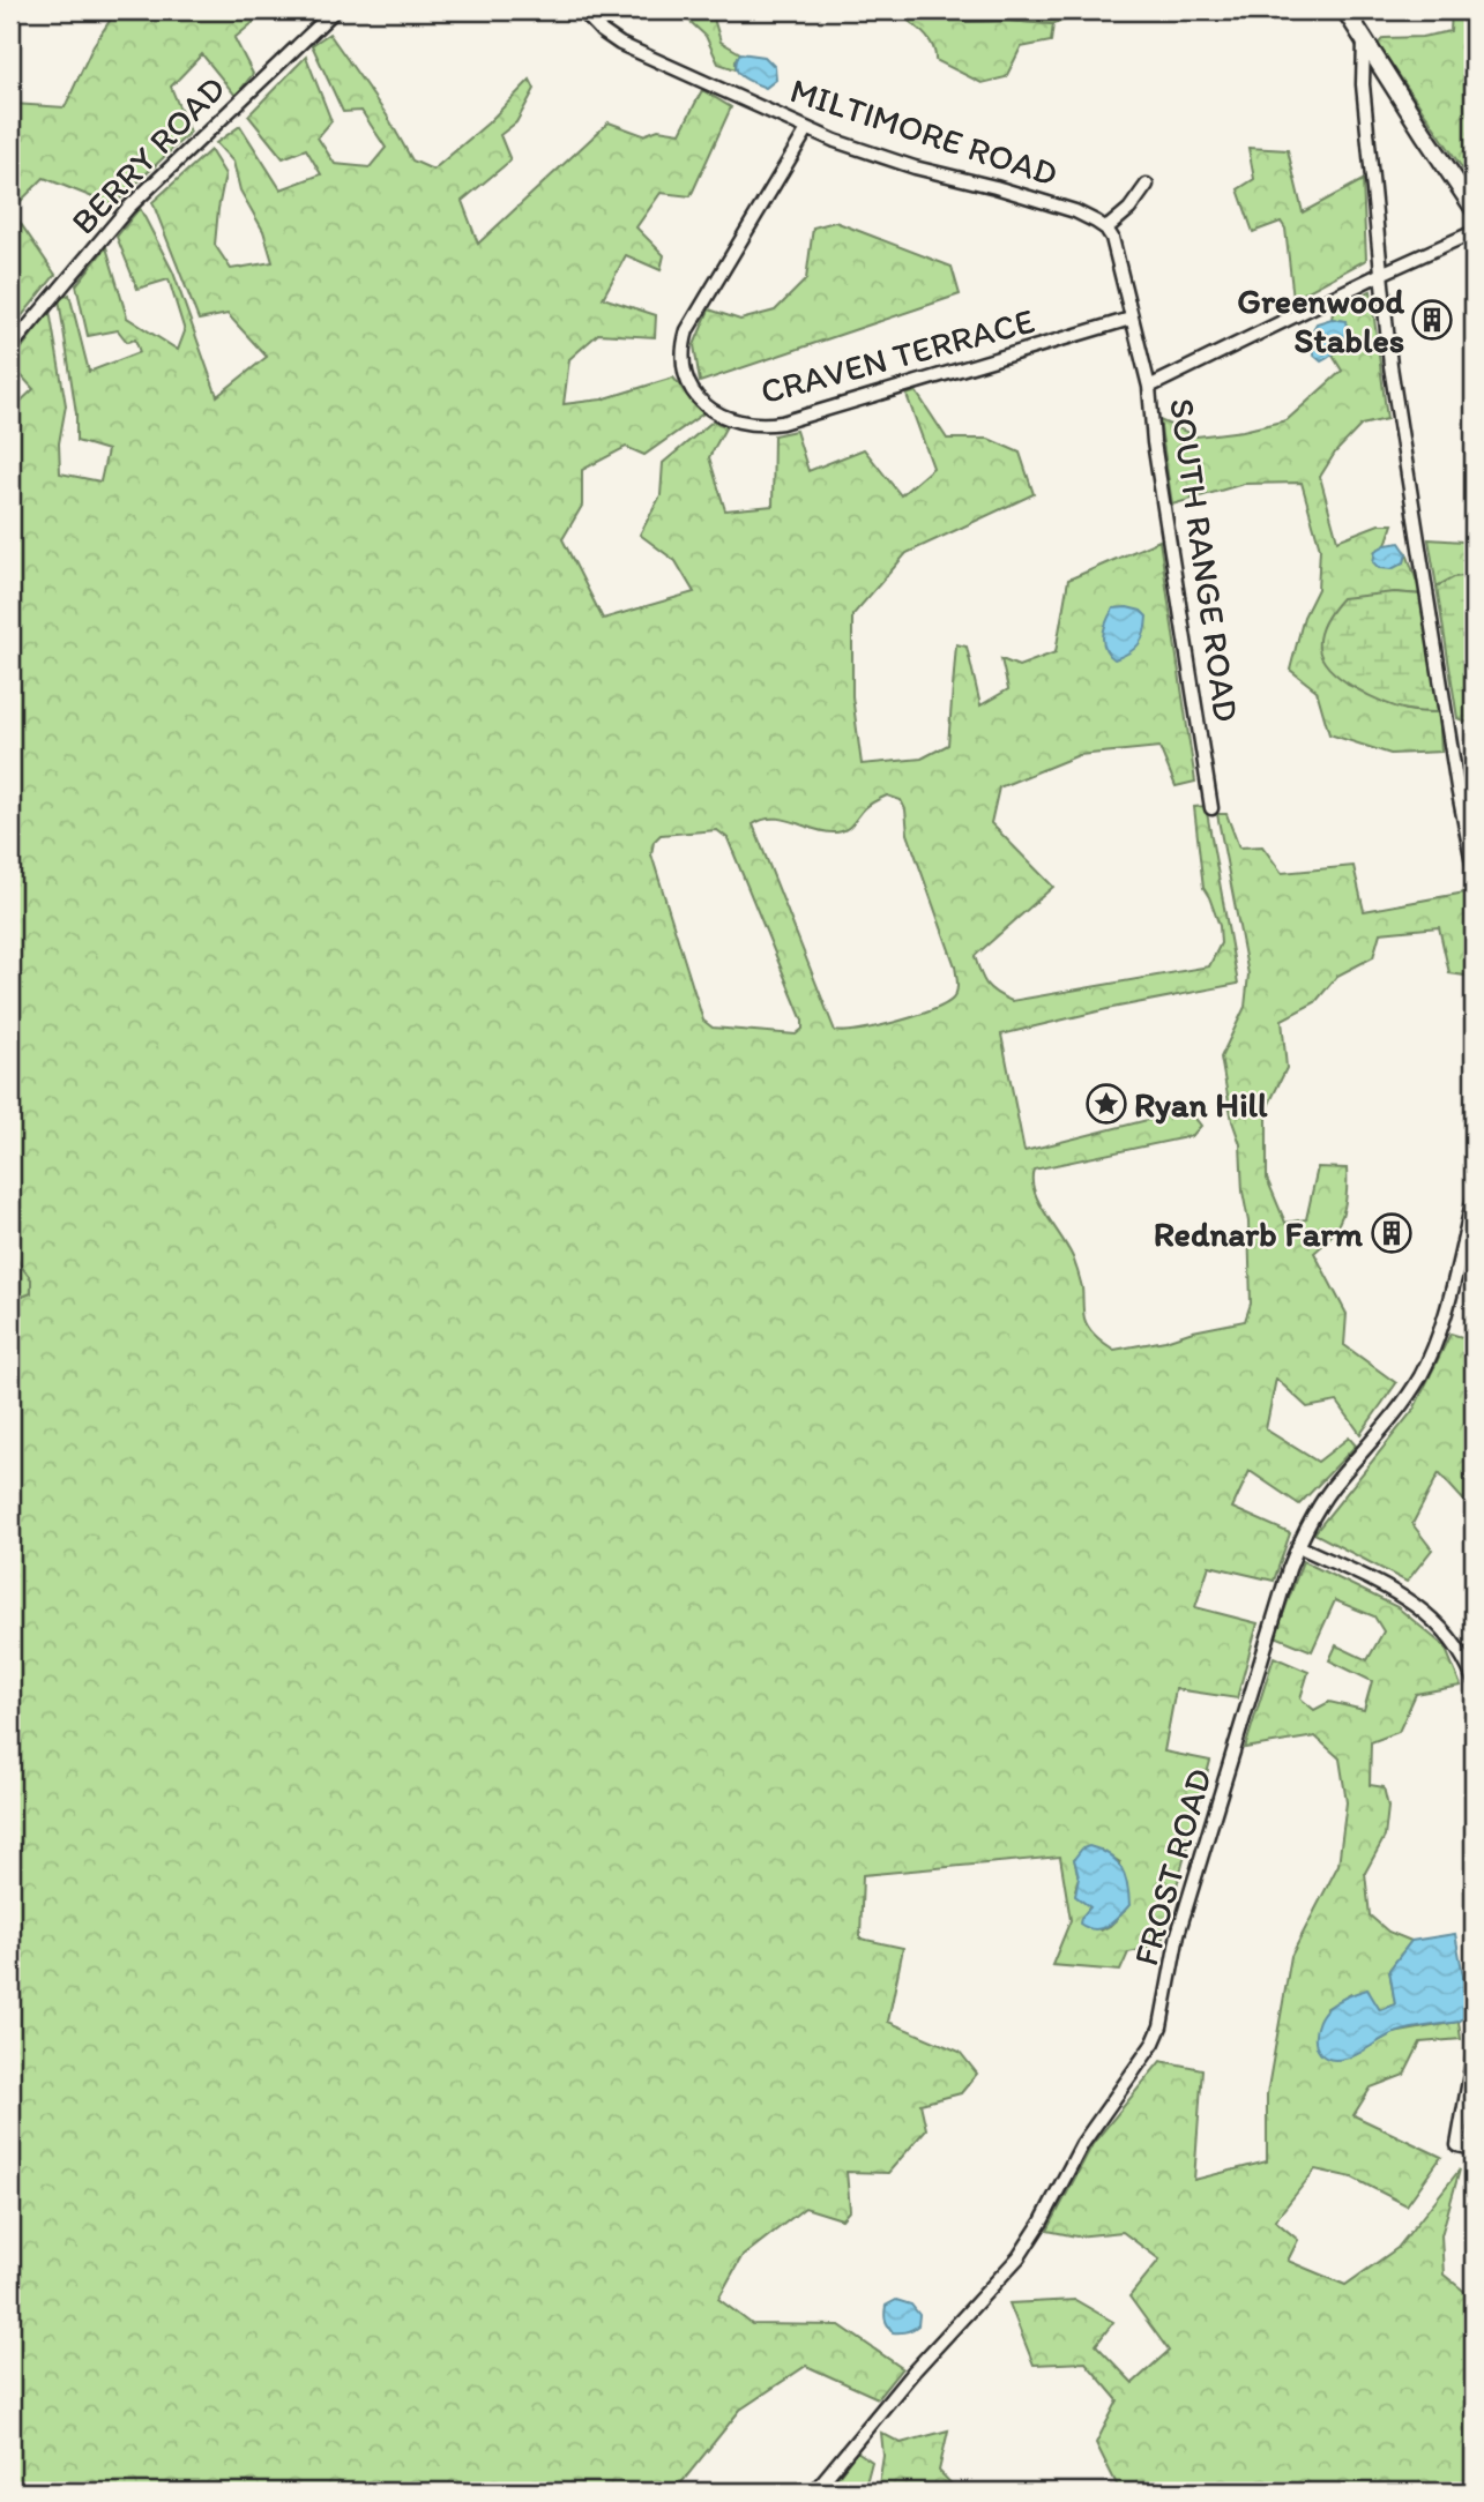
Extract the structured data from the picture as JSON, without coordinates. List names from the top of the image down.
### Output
{
  "streets": {
    "street": [
      "MILTIMORE ROAD",
      "BERRY ROAD",
      "CRAVEN TERRACE",
      "SOUTH RANGE ROAD",
      "FROST ROAD"
    ]
  },
  "crossings": [
    ["MILTIMORE ROAD", "CRAVEN TERRACE"]
  ],
  "places": {
    "building": ["Greenwood Stables", "Rednarb Farm"],
    "place": ["Ryan Hill"]
  }
}
